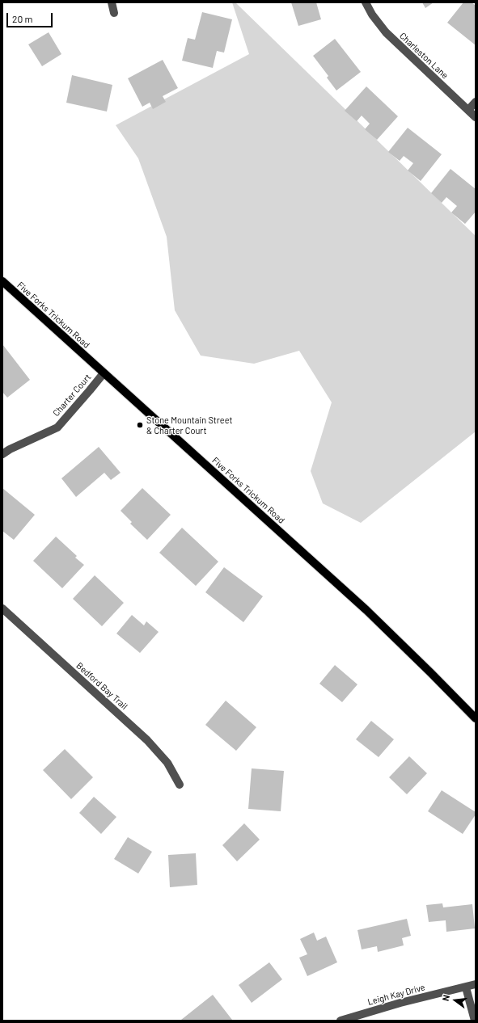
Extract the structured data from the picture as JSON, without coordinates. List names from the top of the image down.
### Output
{
  "streets": {
    "main road": ["Five Forks Trickum Road"],
    "street": [
      "Charleston Lane",
      "Charter Court",
      "Bedford Bay Trail",
      "Leigh Kay Drive"
    ]
  },
  "crossings": [
    ["Five Forks Trickum Road", "Charter Court"]
  ],
  "places": ["Stone Mountain Street & Charter Court"],
  "scale_bar": "20 m",
  "north": "left"
}
